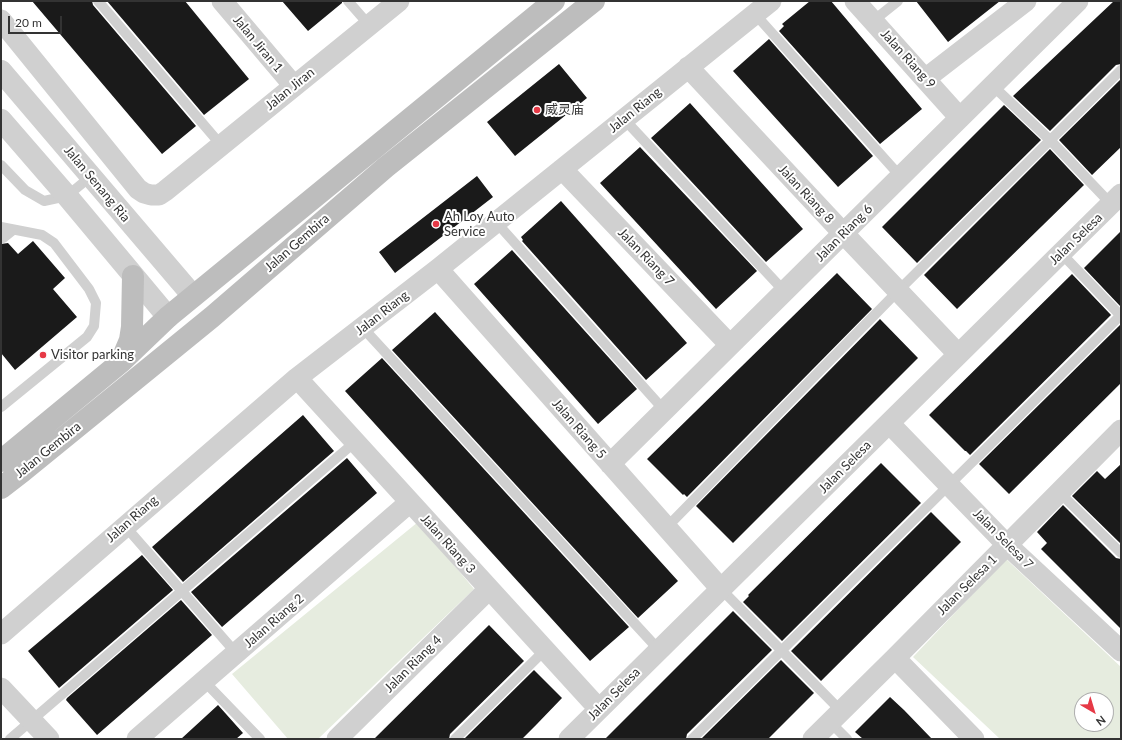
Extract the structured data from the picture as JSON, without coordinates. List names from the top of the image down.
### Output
{
  "streets": {
    "main road": ["Jalan Gembira"],
    "street": [
      "Jalan Jiran 1",
      "Jalan Riang 9",
      "Jalan Jiran",
      "Jalan Riang",
      "Jalan Senang Ria",
      "Jalan Riang 8",
      "Jalan Riang 6",
      "Jalan Selesa",
      "Jalan Riang 7",
      "Jalan Riang 5",
      "Jalan Selesa 7",
      "Jalan Riang 3",
      "Jalan Selesa 1",
      "Jalan Riang 2",
      "Jalan Riang 4"
    ]
  },
  "crossings": [
    ["Jalan Jiran 1", "Jalan Jiran"],
    ["Jalan Riang 9", "Jalan Riang 6"],
    ["Jalan Riang", "Jalan Riang 8"],
    ["Jalan Riang", "Jalan Riang 7"],
    ["Jalan Riang", "Jalan Riang 5"],
    ["Jalan Riang", "Jalan Riang 3"],
    ["Jalan Senang Ria", "Jalan Gembira"],
    ["Jalan Riang 8", "Jalan Riang 6"],
    ["Jalan Riang 8", "Jalan Selesa"],
    ["Jalan Riang 6", "Jalan Riang 7"],
    ["Jalan Riang 6", "Jalan Riang 5"],
    ["Jalan Selesa", "Jalan Riang 5"],
    ["Jalan Selesa", "Jalan Selesa 7"],
    ["Jalan Selesa", "Jalan Riang 3"],
    ["Jalan Selesa 7", "Jalan Selesa 1"],
    ["Jalan Riang 3", "Jalan Riang 2"],
    ["Jalan Riang 3", "Jalan Riang 4"]
  ],
  "places": ["威灵庙", "Ah Loy Auto Service", "Visitor parking"],
  "scale_bar": "20 m",
  "north": "bottom right"
}
